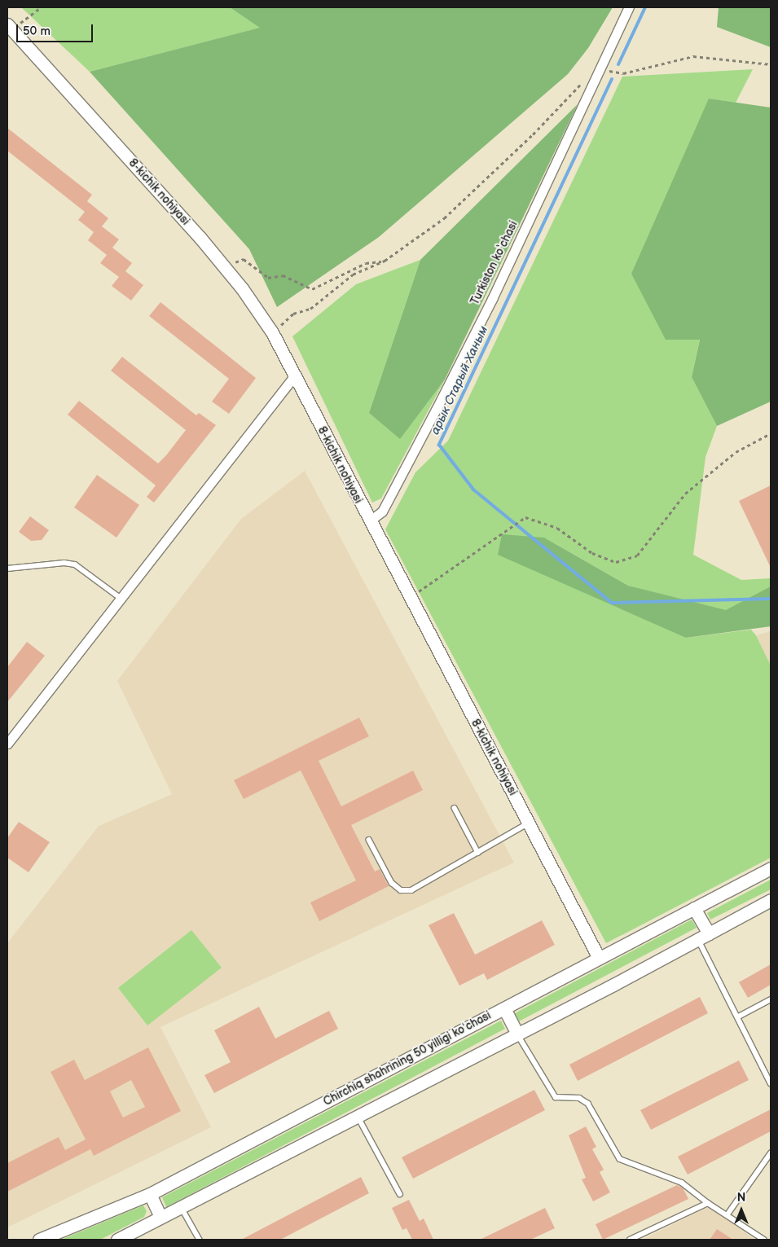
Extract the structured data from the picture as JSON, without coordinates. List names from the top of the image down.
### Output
{
  "streets": {
    "main road": ["8-kichik nohiyasi", "Chirchiq shahrining 50 yilligi koʻchasi"],
    "street": ["Turkiston ko‘chasi"]
  },
  "crossings": [
    ["8-kichik nohiyasi", "Turkiston ko‘chasi"],
    ["8-kichik nohiyasi", "Chirchiq shahrining 50 yilligi koʻchasi"]
  ],
  "water": ["арык Старый Ханым"],
  "scale_bar": "50 m",
  "north": "top"
}
